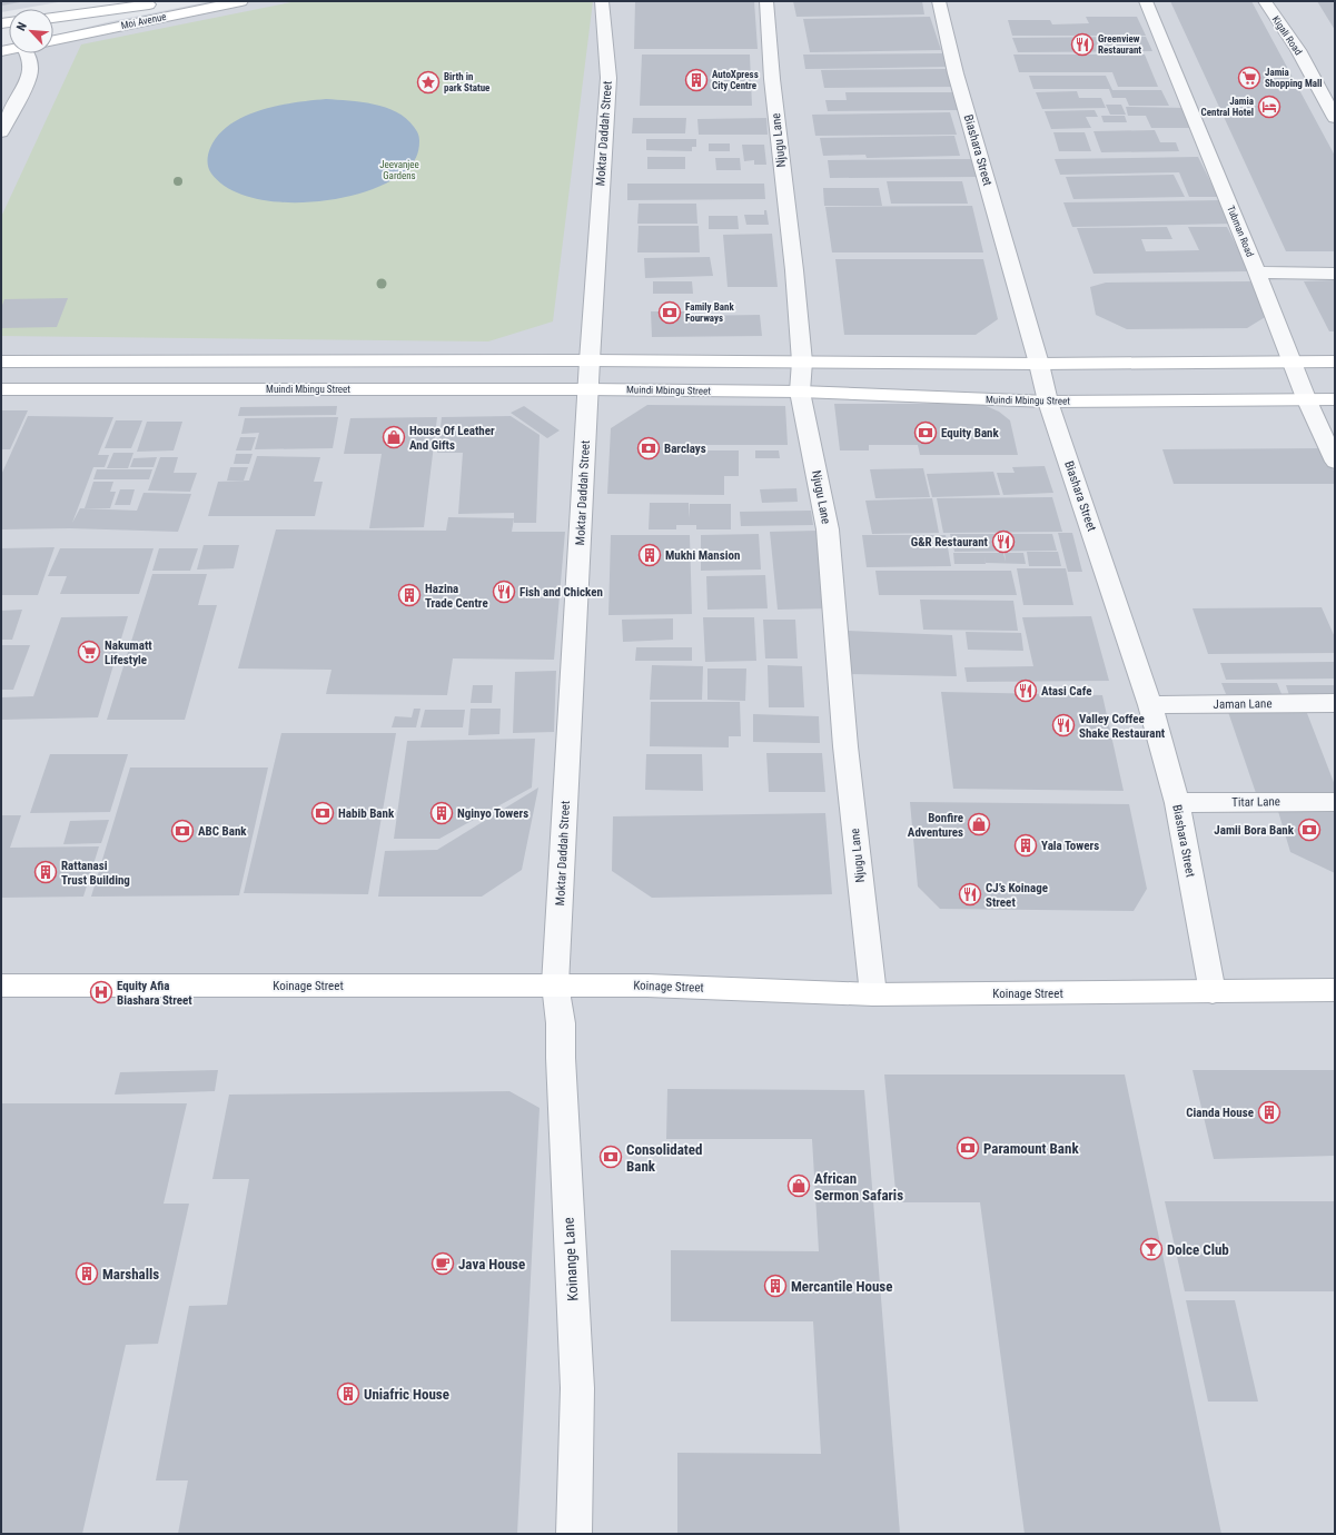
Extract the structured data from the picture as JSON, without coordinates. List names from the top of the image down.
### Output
{
  "streets": {
    "street": [
      "Moi Avenue",
      "Kigali Road",
      "Moktar Daddah Street",
      "Njugu Lane",
      "Biashara Street",
      "Tubman Road",
      "Muindi Mbingu Street",
      "Jaman Lane",
      "Titar Lane",
      "Koinage Street",
      "Koinange Lane"
    ]
  },
  "crossings": [
    ["Moktar Daddah Street", "Muindi Mbingu Street"],
    ["Moktar Daddah Street", "Koinage Street"],
    ["Moktar Daddah Street", "Koinange Lane"],
    ["Njugu Lane", "Muindi Mbingu Street"],
    ["Njugu Lane", "Koinage Street"],
    ["Biashara Street", "Muindi Mbingu Street"],
    ["Biashara Street", "Jaman Lane"],
    ["Biashara Street", "Titar Lane"],
    ["Biashara Street", "Koinage Street"],
    ["Tubman Road", "Muindi Mbingu Street"],
    ["Koinage Street", "Koinange Lane"]
  ],
  "parks": ["Jeevanjee Gardens"],
  "places": {
    "restaurant": [
      "Greenview Restaurant",
      "G&R Restaurant",
      "Fish and Chicken",
      "Atasi Cafe",
      "Valley Coffee Shake Restaurant",
      "CJ’s Koinage Street"
    ],
    "supermarket": ["Jamia Shopping Mall", "Nakumatt Lifestyle"],
    "building": [
      "AutoXpress City Centre",
      "Mukhi Mansion",
      "Hazina Trade Centre",
      "Nginyo Towers",
      "Yala Towers",
      "Rattanasi Trust Building",
      "Cianda House",
      "Marshalls",
      "Mercantile House",
      "Uniafric House"
    ],
    "place": ["Birth in park Statue"],
    "hotel": ["Jamia Central Hotel"],
    "bank": [
      "Family Bank Fourways",
      "Equity Bank",
      "Barclays",
      "Habib Bank",
      "Jamii Bora Bank",
      "ABC Bank",
      "Paramount Bank",
      "Consolidated Bank"
    ],
    "shop": ["House Of Leather And Gifts", "Bonfire Adventures", "African Sermon Safaris"],
    "hospital": ["Equity Afia Biashara Street"],
    "bar": ["Dolce Club"],
    "cafe": ["Java House"]
  },
  "north": "top left"
}
